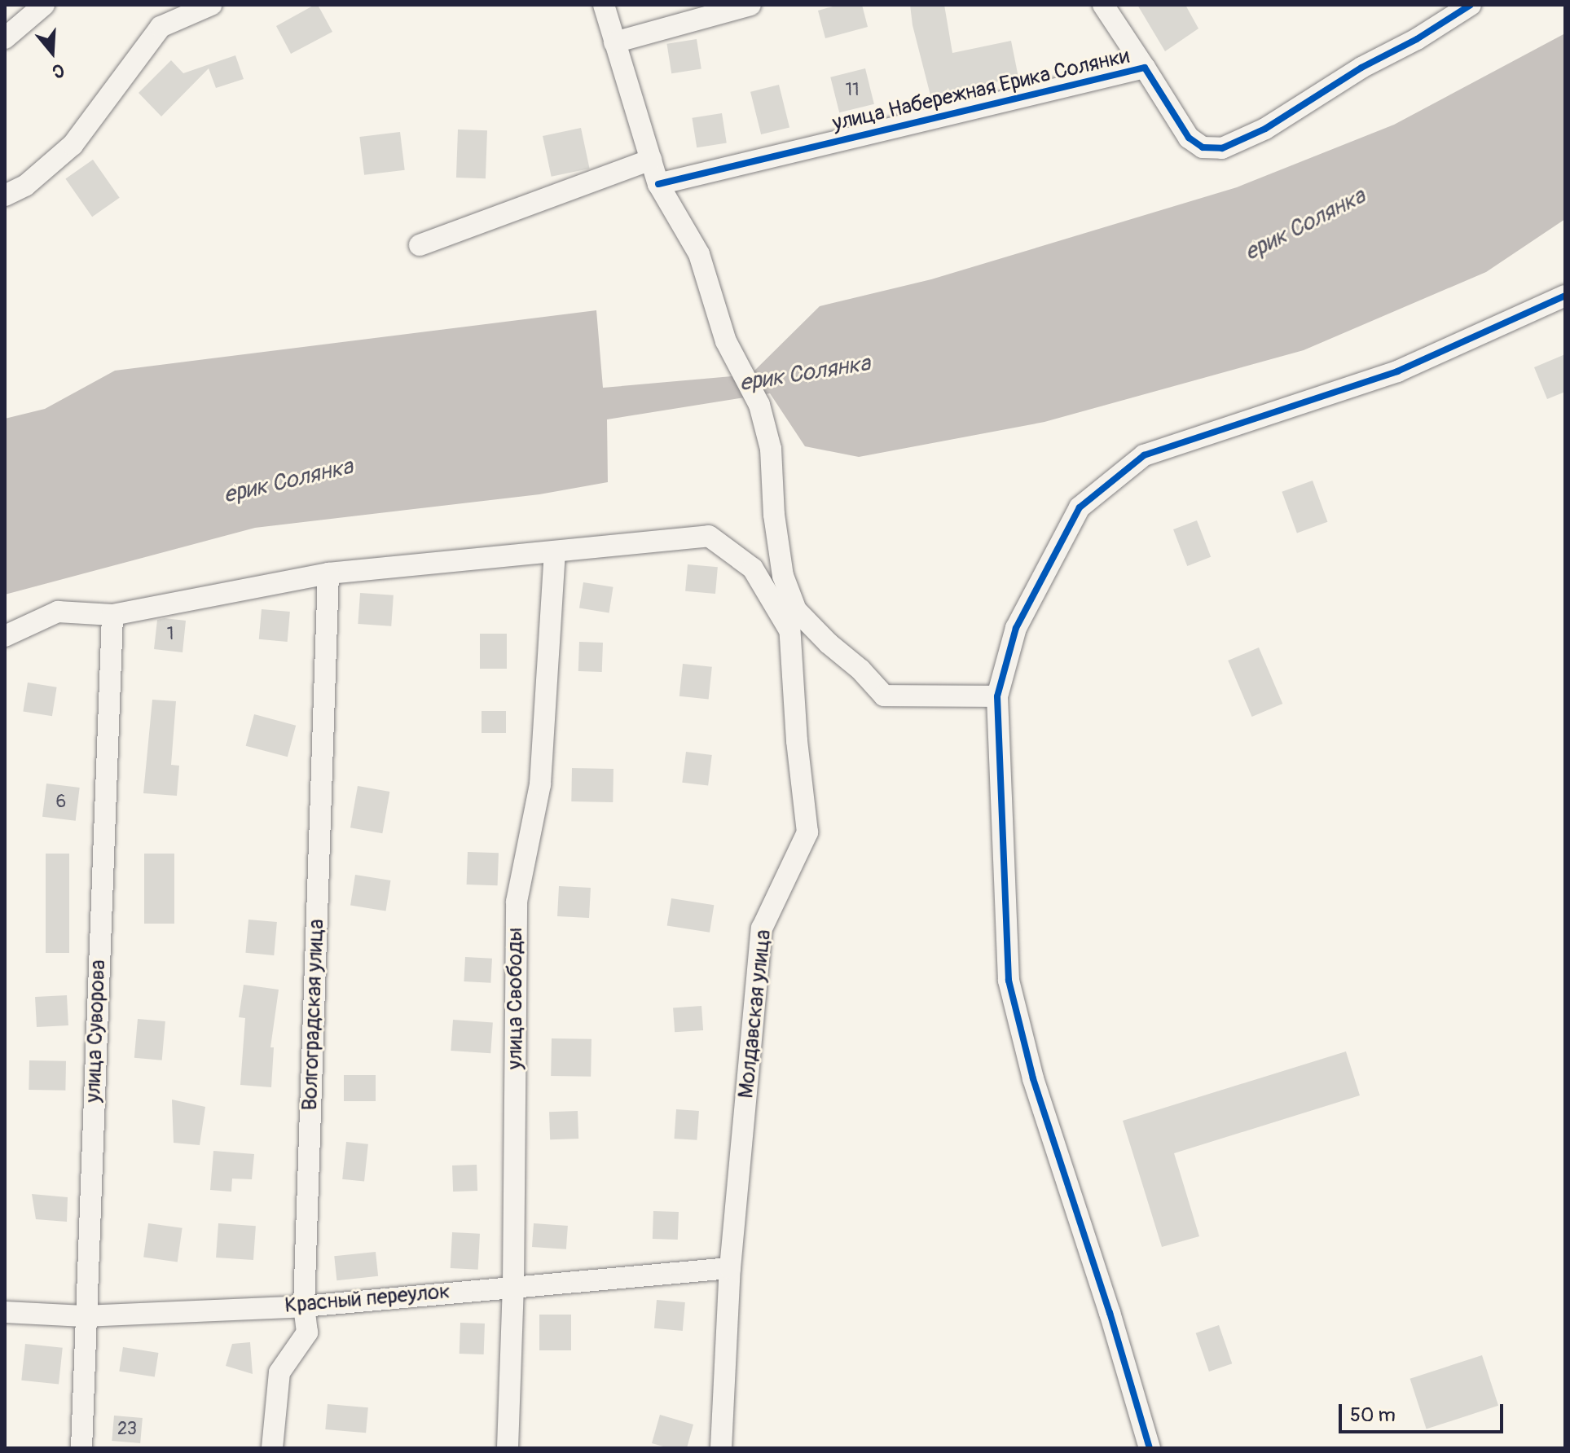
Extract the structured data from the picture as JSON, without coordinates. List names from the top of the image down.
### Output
{
  "streets": {
    "street": [
      "улица Набережная Ерика Солянки",
      "улица Свободы",
      "Молдавская улица",
      "Волгоградская улица",
      "улица Суворова",
      "Красный переулок"
    ]
  },
  "crossings": [
    ["улица Свободы", "Красный переулок"],
    ["Молдавская улица", "Красный переулок"],
    ["Волгоградская улица", "Красный переулок"],
    ["улица Суворова", "Красный переулок"]
  ],
  "water": ["ерик Солянка"],
  "house_numbers": [
    "11",
    "1",
    "6",
    "23"
  ],
  "scale_bar": "50 m",
  "north": "bottom"
}
